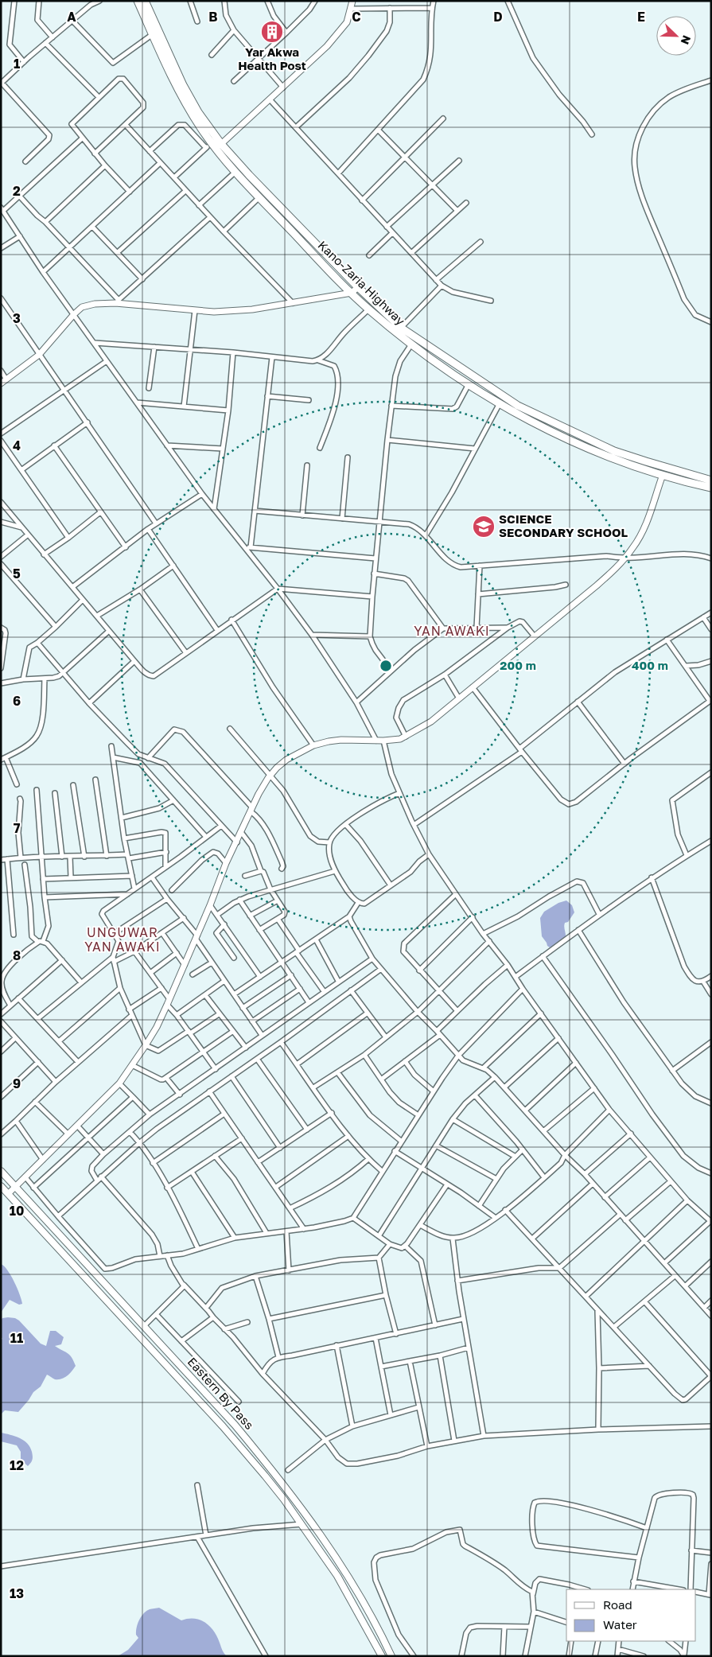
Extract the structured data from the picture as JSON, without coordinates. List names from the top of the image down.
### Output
{
  "streets": {
    "highway": ["Kano-Zaria Highway"],
    "main road": ["Eastern By Pass"]
  },
  "districts": ["YAN AWAKI", "UNGUWAR YAN AWAKI"],
  "places": {
    "building": ["Yar Akwa Health Post"],
    "school or university": ["SCIENCE SECONDARY SCHOOL"]
  },
  "legend": ["Road", "Water"],
  "north": "bottom right",
  "grid": {
    "columns": [
      "A",
      "B",
      "C",
      "D",
      "E"
    ],
    "rows": [
      "1",
      "2",
      "3",
      "4",
      "5",
      "6",
      "7",
      "8",
      "9",
      "10",
      "11",
      "12",
      "13"
    ]
  },
  "rings": ["200 m", "400 m"]
}
